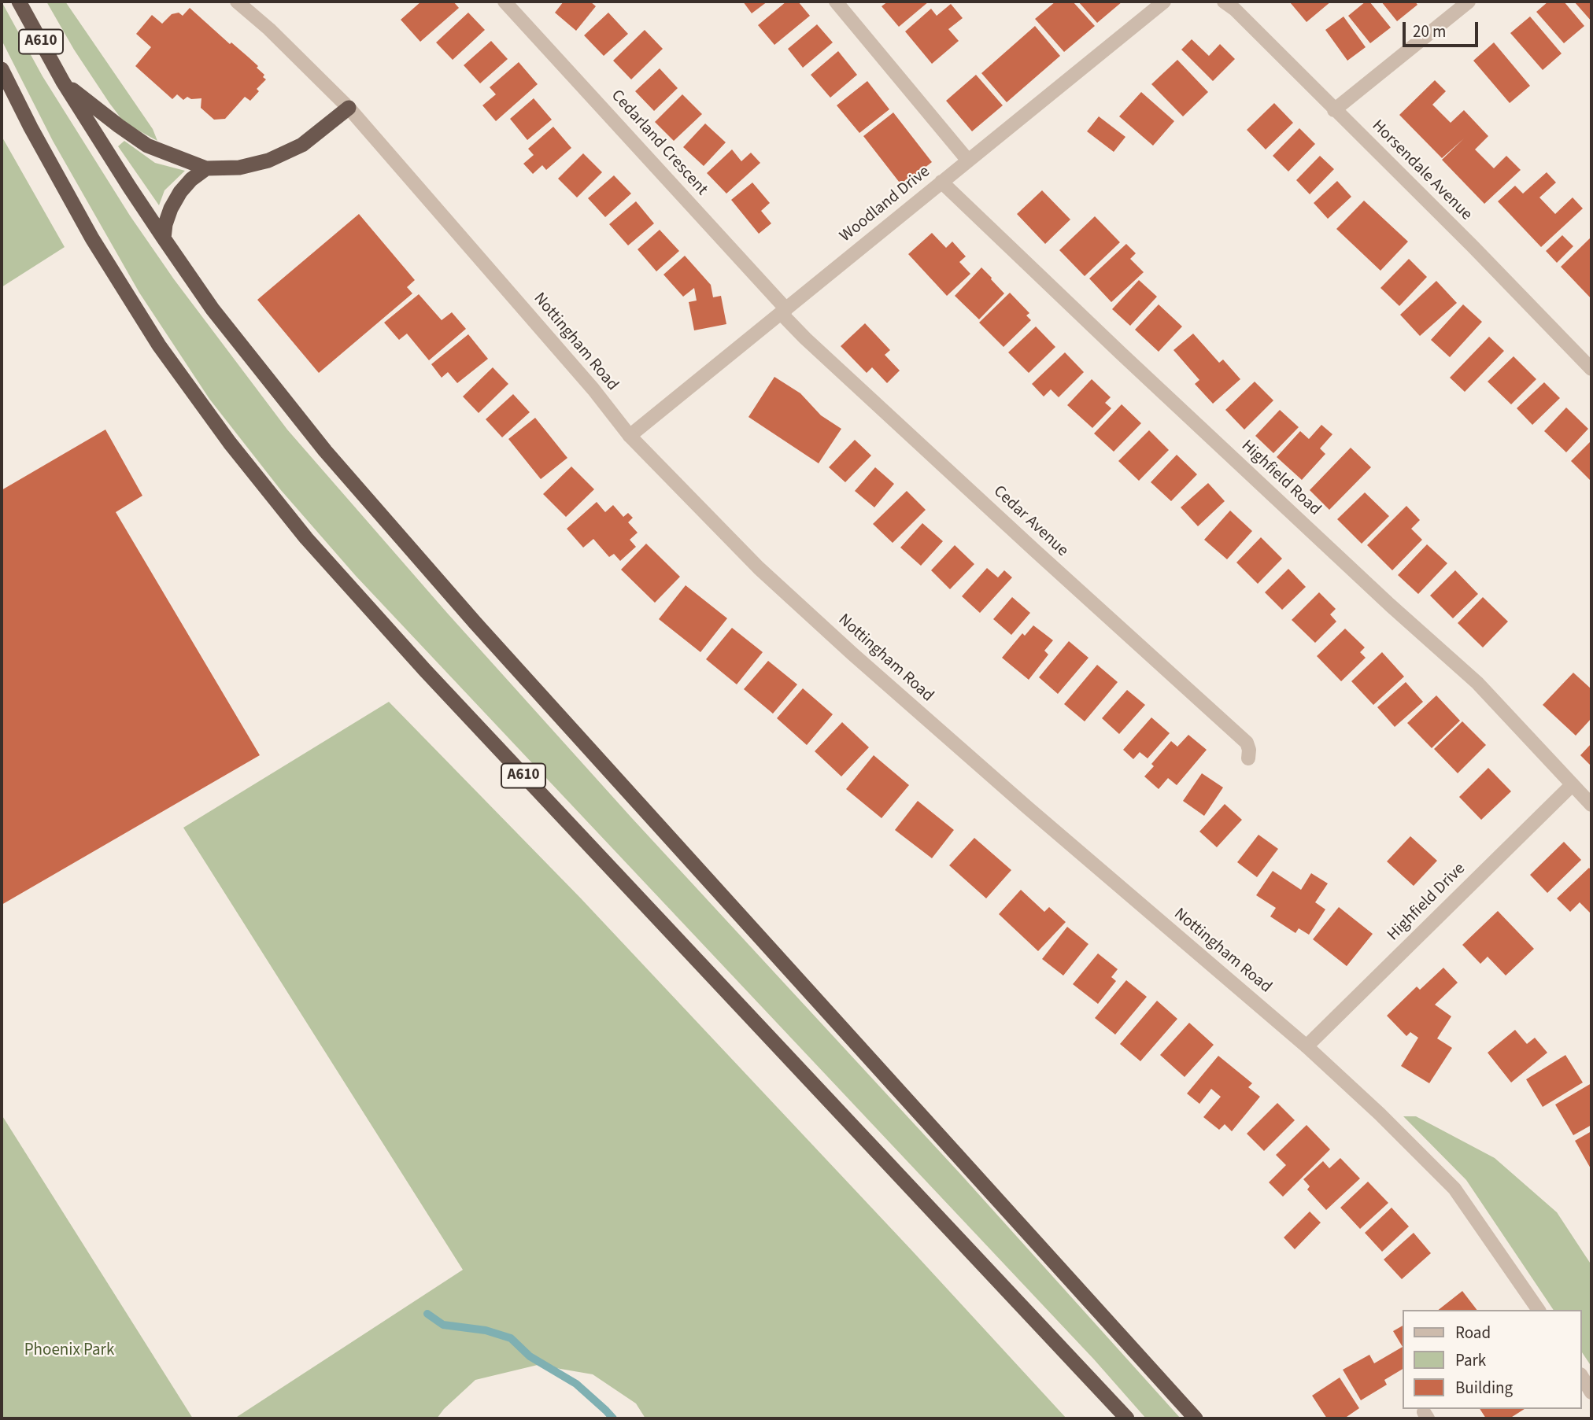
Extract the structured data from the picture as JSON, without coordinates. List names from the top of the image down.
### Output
{
  "streets": {
    "highway": ["A610"],
    "street": [
      "Cedarland Crescent",
      "Horsendale Avenue",
      "Woodland Drive",
      "Nottingham Road",
      "Highfield Road",
      "Cedar Avenue",
      "Highfield Drive"
    ]
  },
  "crossings": [
    ["Cedarland Crescent", "Woodland Drive"],
    ["Cedarland Crescent", "Cedar Avenue"],
    ["Woodland Drive", "Nottingham Road"],
    ["Woodland Drive", "Highfield Road"],
    ["Woodland Drive", "Cedar Avenue"],
    ["Nottingham Road", "Highfield Drive"],
    ["Highfield Road", "Highfield Drive"]
  ],
  "parks": ["Phoenix Park"],
  "legend": ["Road", "Park", "Building"],
  "scale_bar": "20 m"
}
